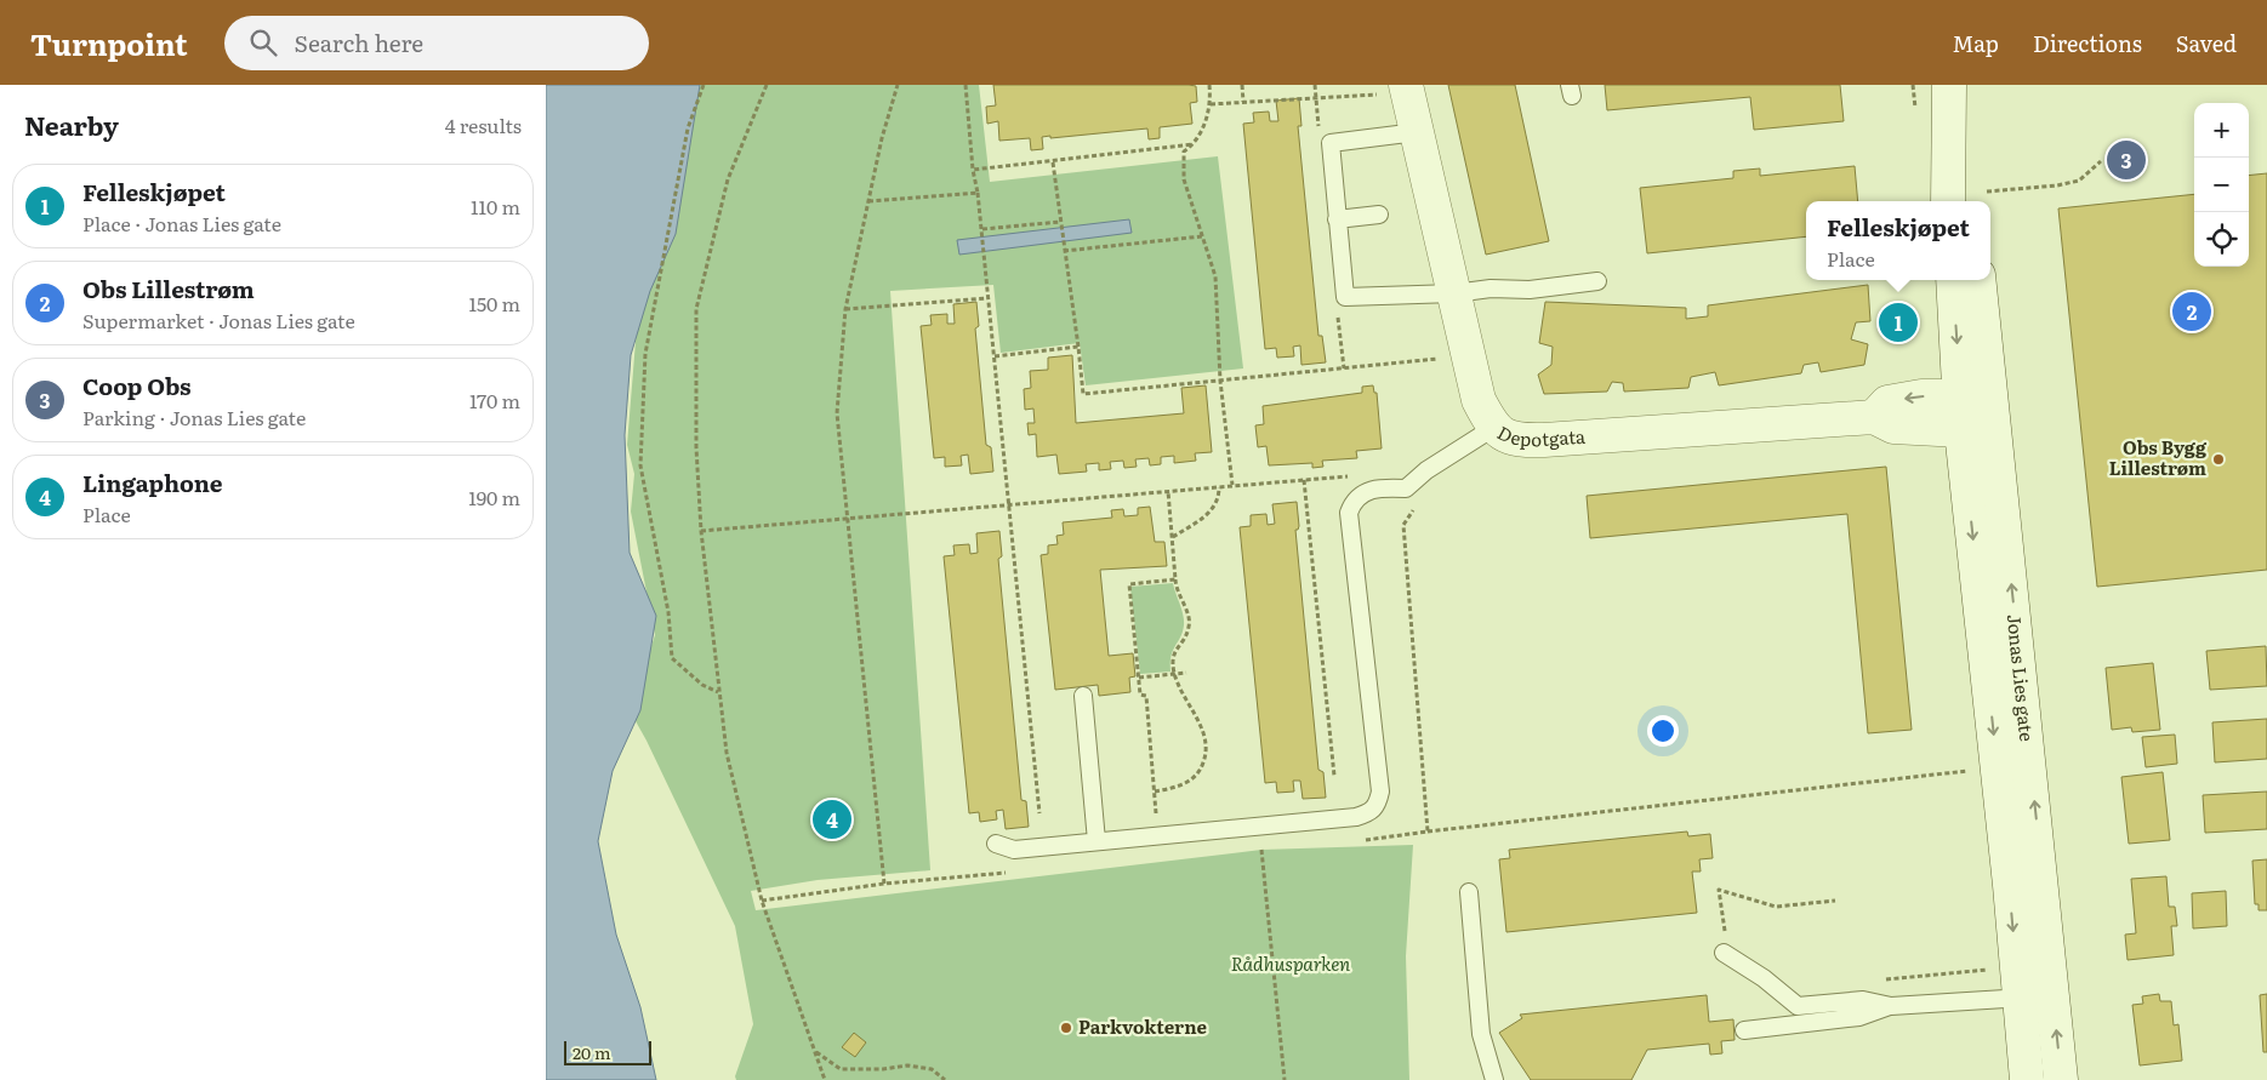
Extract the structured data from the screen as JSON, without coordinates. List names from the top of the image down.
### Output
{
  "streets": {
    "main road": ["Depotgata", "Jonas Lies gate"]
  },
  "crossings": [
    ["Depotgata", "Jonas Lies gate"]
  ],
  "parks": ["Rådhusparken"],
  "places": ["Obs Bygg Lillestrøm", "Parkvokterne"],
  "scale_bar": "20 m",
  "page": {
    "header": "Turnpoint",
    "search": "Search here",
    "nav": ["Map", "Directions", "Saved"],
    "heading": ["Nearby", "4 results"],
    "map_buttons": ["+", "−"],
    "pins": [
      "3",
      "2",
      "1",
      "4"
    ],
    "list": [
      {
        "mark": "1",
        "name": "Felleskjøpet",
        "note": "Place · Jonas Lies gate",
        "value": "110 m"
      },
      {
        "mark": "2",
        "name": "Obs Lillestrøm",
        "note": "Supermarket · Jonas Lies gate",
        "value": "150 m"
      },
      {
        "mark": "3",
        "name": "Coop Obs",
        "note": "Parking · Jonas Lies gate",
        "value": "170 m"
      },
      {
        "mark": "4",
        "name": "Lingaphone",
        "note": "Place",
        "value": "190 m"
      }
    ],
    "popup": ["Felleskjøpet", "Place"],
    "scale": "20 m"
  }
}
